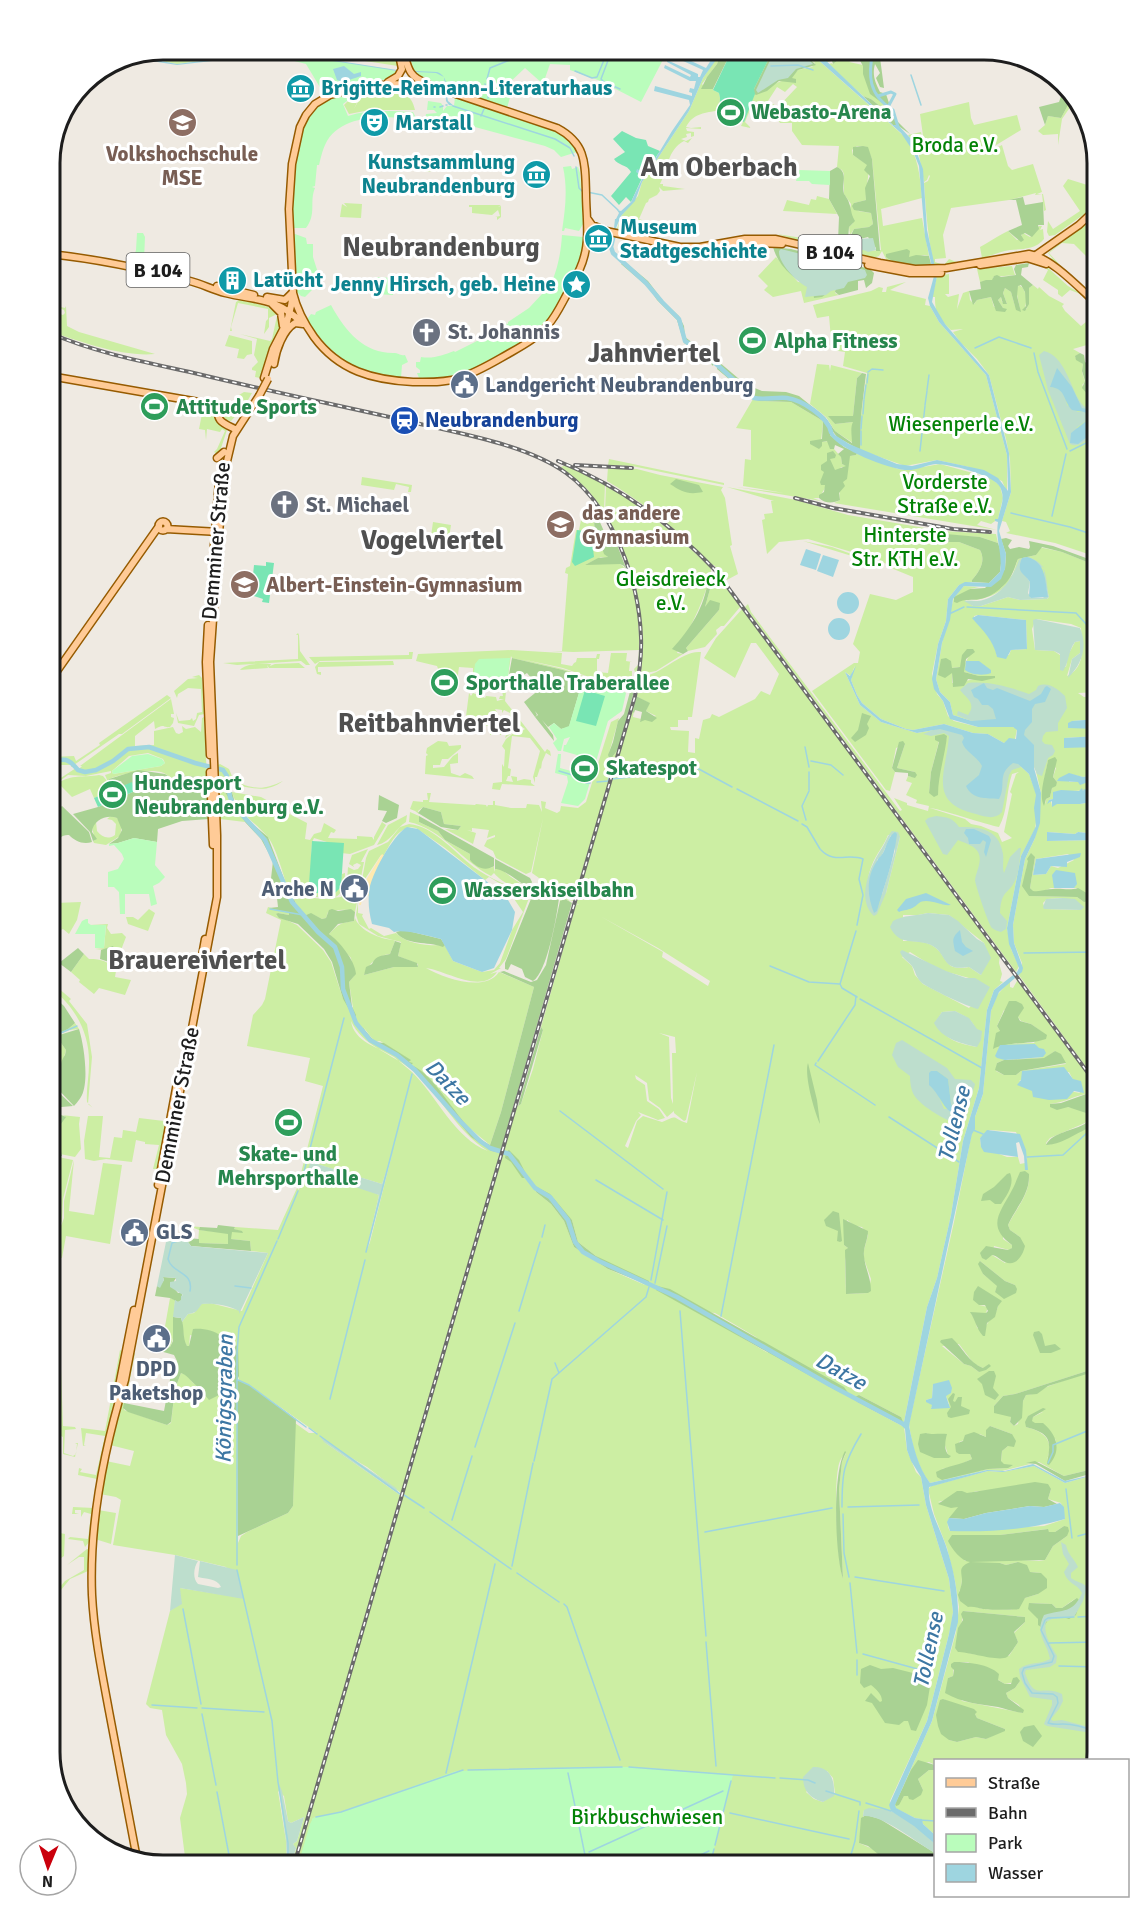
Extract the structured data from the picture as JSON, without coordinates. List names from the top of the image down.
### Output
{
  "streets": {
    "main road": ["B 104", "Demminer Straße"]
  },
  "crossings": [
    ["B 104", "Demminer Straße"]
  ],
  "districts": [
    "Am Oberbach",
    "Neubrandenburg",
    "Jahnviertel",
    "Vogelviertel",
    "Reitbahnviertel",
    "Brauereiviertel"
  ],
  "water": ["Datze", "Tollense", "Königsgraben"],
  "parks": [
    "Broda e.V.",
    "Wiesenperle e.V.",
    "Vorderste Straße e.V.",
    "Hinterste Str. KTH e.V.",
    "Gleisdreieck e.V.",
    "Birkbuschwiesen"
  ],
  "places": {
    "museum": ["Brigitte-Reimann-Literaturhaus", "Kunstsammlung Neubrandenburg", "Museum Stadtgeschichte"],
    "sports": [
      "Webasto-Arena",
      "Alpha Fitness",
      "Attitude Sports",
      "Sporthalle Traberallee",
      "Skatespot",
      "Hundesport Neubrandenburg e.V.",
      "Wasserskiseilbahn",
      "Skate- und Mehrsporthalle"
    ],
    "school or university": ["Volkshochschule MSE", "das andere Gymnasium", "Albert-Einstein-Gymnasium"],
    "theatre": ["Marstall"],
    "building": ["Latücht"],
    "place": ["Jenny Hirsch, geb. Heine"],
    "church": ["St. Johannis", "St. Michael"],
    "public building": [
      "Landgericht Neubrandenburg",
      "Arche N",
      "GLS",
      "DPD Paketshop"
    ],
    "station": ["Neubrandenburg"]
  },
  "legend": [
    "Straße",
    "Bahn",
    "Park",
    "Wasser"
  ],
  "north": "bottom"
}
